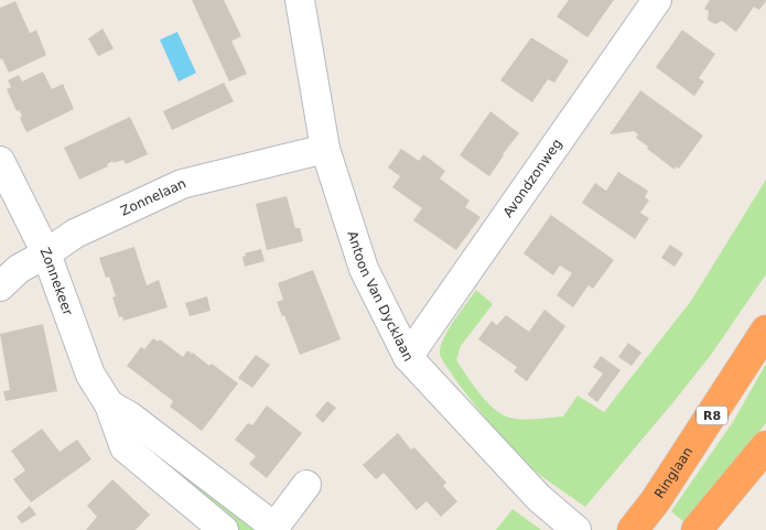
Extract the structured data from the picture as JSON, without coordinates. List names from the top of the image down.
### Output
{
  "streets": {
    "highway": ["R8", "Ringlaan"],
    "street": [
      "Avondzonweg",
      "Zonnelaan",
      "Zonnekeer",
      "Antoon Van Dycklaan"
    ]
  },
  "crossings": [
    ["Avondzonweg", "Antoon Van Dycklaan"],
    ["Zonnelaan", "Zonnekeer"],
    ["Zonnelaan", "Antoon Van Dycklaan"]
  ]
}
